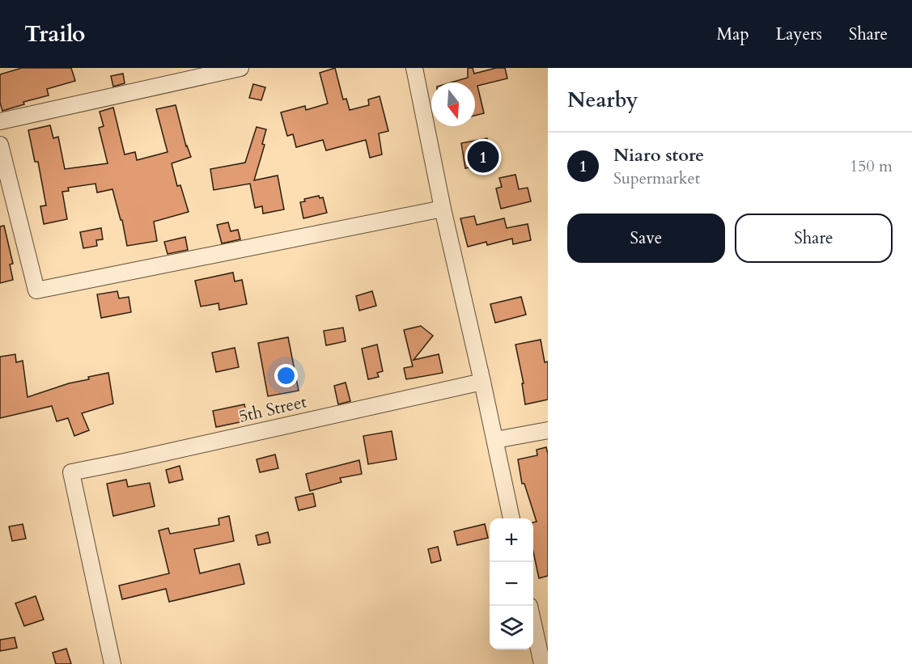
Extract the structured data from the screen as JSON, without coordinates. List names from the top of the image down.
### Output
{
  "streets": {
    "street": ["5th Street"]
  },
  "north": "bottom",
  "page": {
    "header": "Trailo",
    "nav": ["Map", "Layers", "Share"],
    "heading": "Nearby",
    "list": [
      {
        "mark": "1",
        "name": "Niaro store",
        "note": "Supermarket",
        "value": "150 m"
      }
    ],
    "pins": "1",
    "buttons": ["Save", "Share"],
    "map_buttons": ["+", "−"]
  }
}
